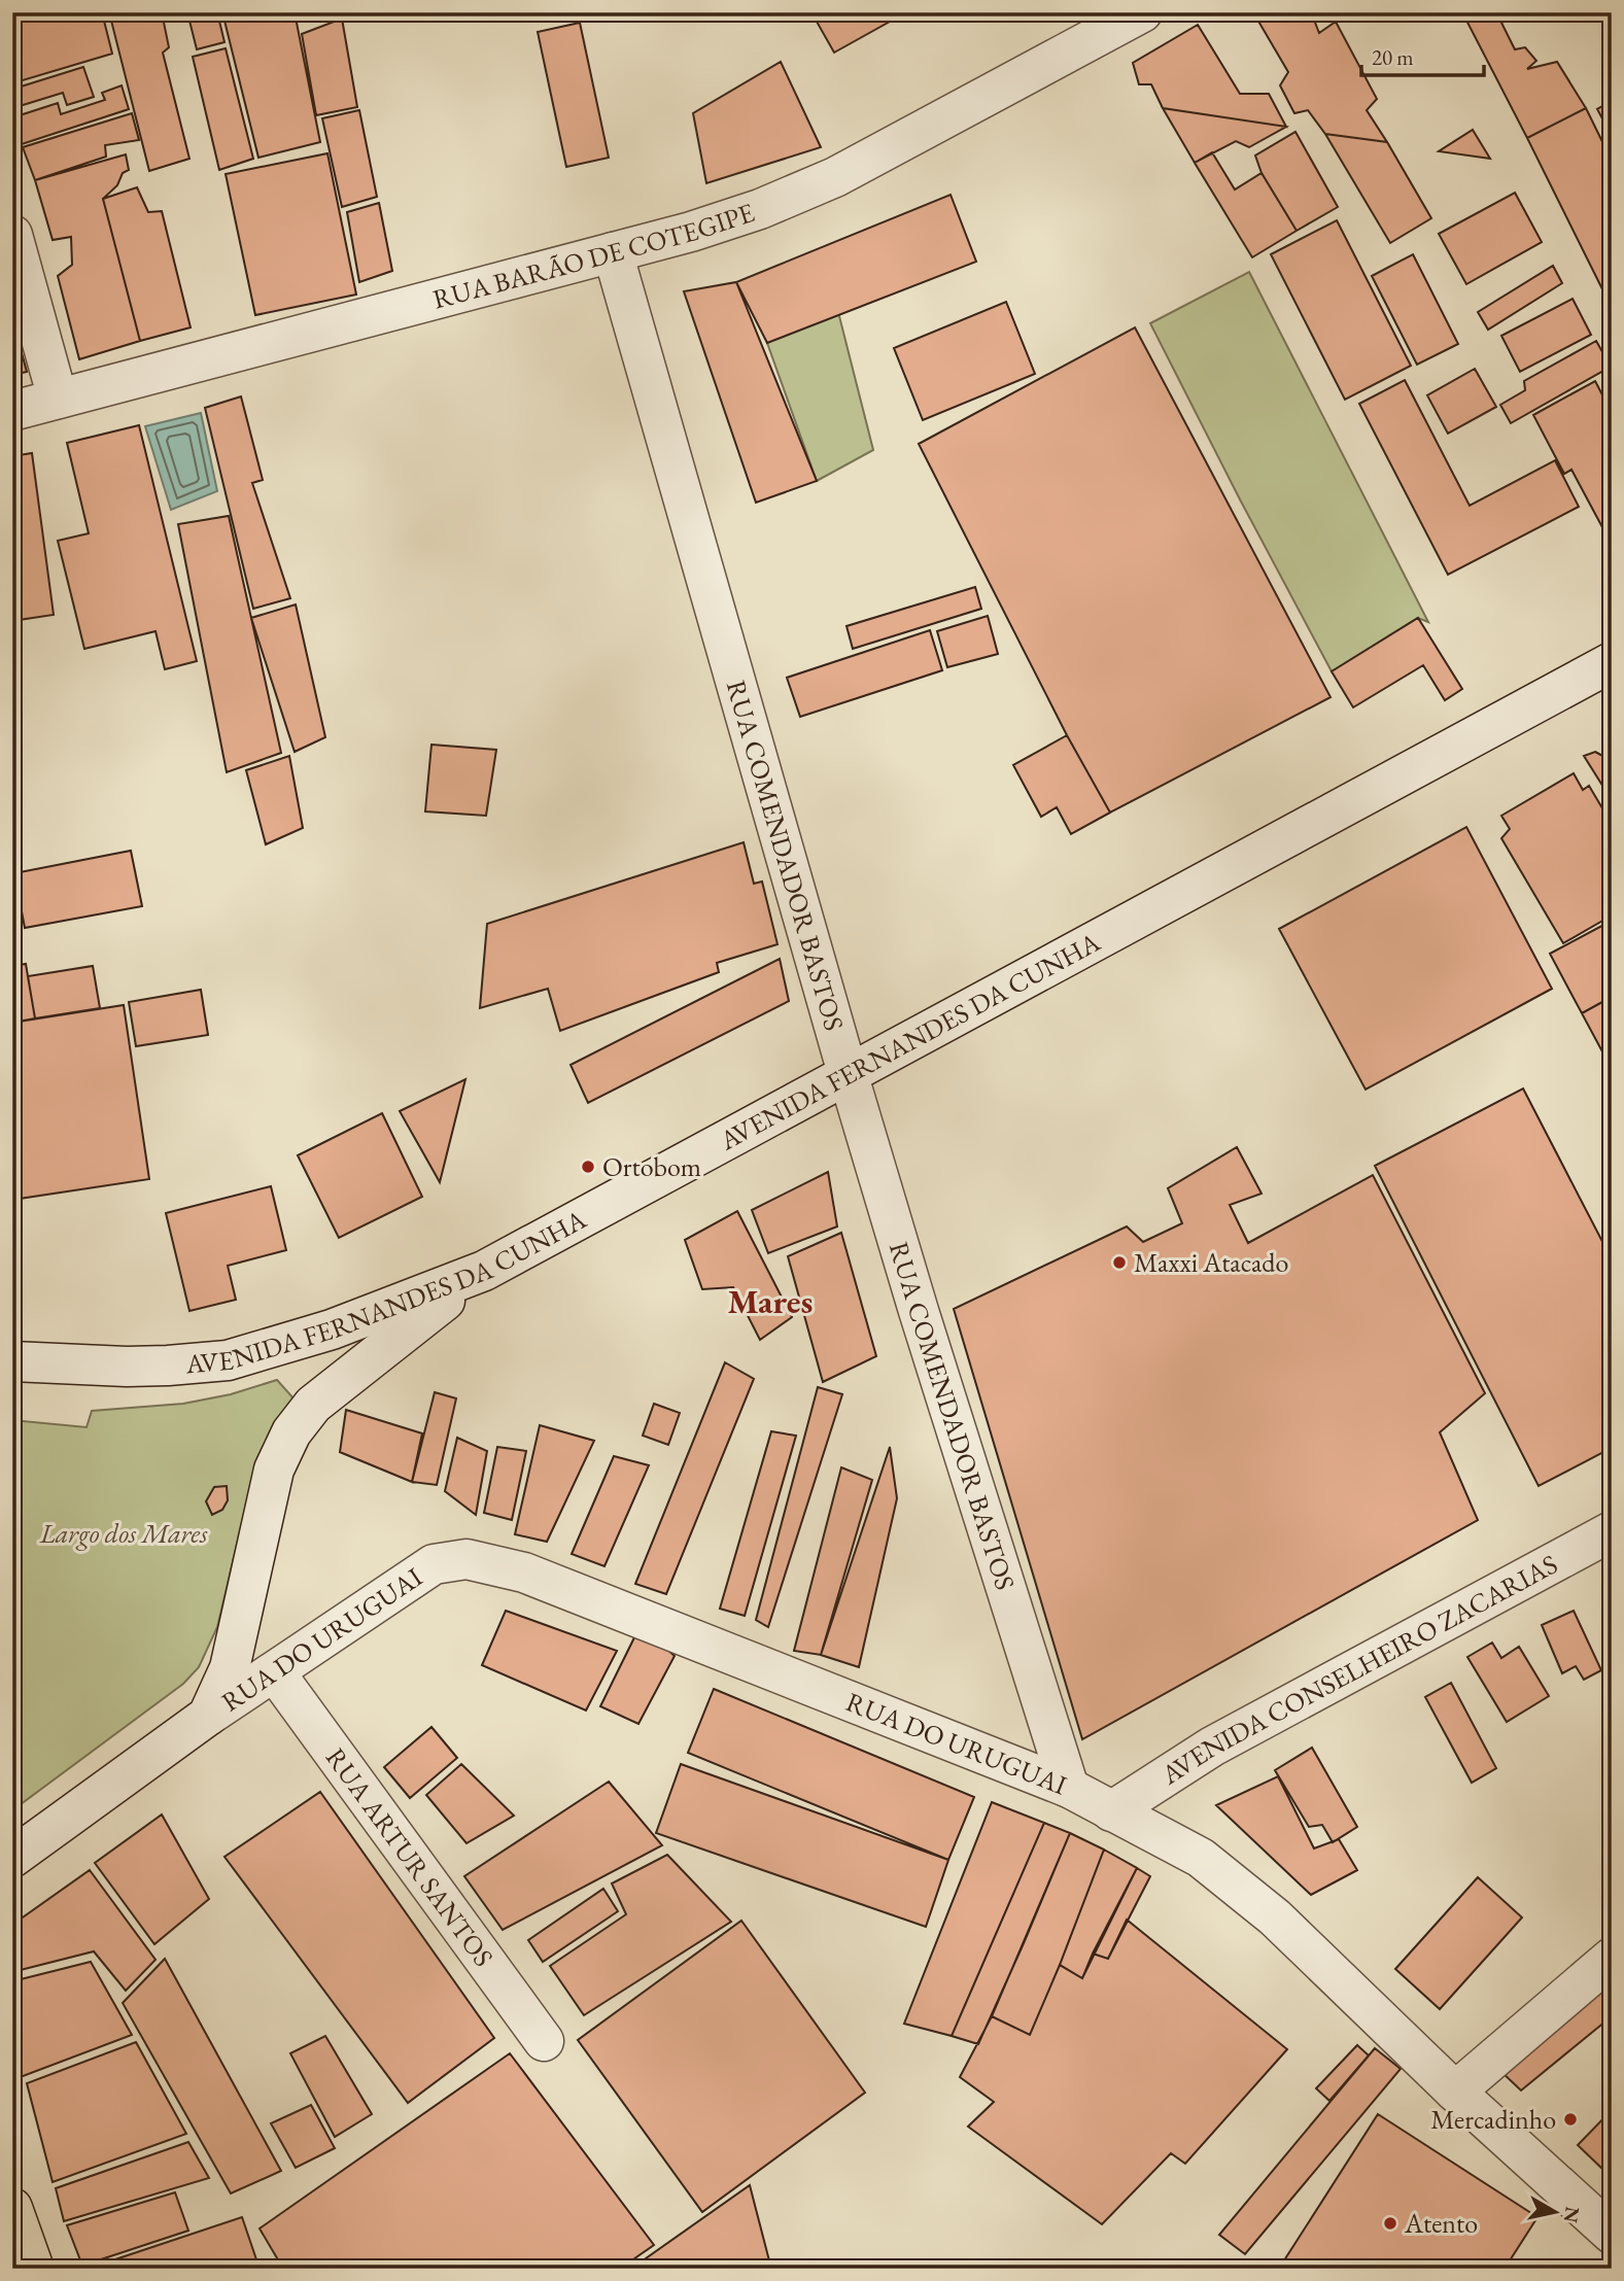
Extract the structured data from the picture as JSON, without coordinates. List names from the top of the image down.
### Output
{
  "streets": {
    "street": [
      "RUA BARÃO DE COTEGIPE",
      "RUA COMENDADOR BASTOS",
      "AVENIDA FERNANDES DA CUNHA",
      "RUA DO URUGUAI",
      "AVENIDA CONSELHEIRO ZACARIAS",
      "RUA ARTUR SANTOS"
    ]
  },
  "crossings": [
    ["RUA BARÃO DE COTEGIPE", "RUA COMENDADOR BASTOS"],
    ["RUA COMENDADOR BASTOS", "AVENIDA FERNANDES DA CUNHA"],
    ["RUA COMENDADOR BASTOS", "RUA DO URUGUAI"],
    ["RUA DO URUGUAI", "AVENIDA CONSELHEIRO ZACARIAS"],
    ["RUA DO URUGUAI", "RUA ARTUR SANTOS"]
  ],
  "districts": ["Mares"],
  "parks": ["Largo dos Mares"],
  "places": [
    "Ortobom",
    "Maxxi Atacado",
    "Mercadinho",
    "Atento"
  ],
  "scale_bar": "20 m",
  "north": "right"
}
